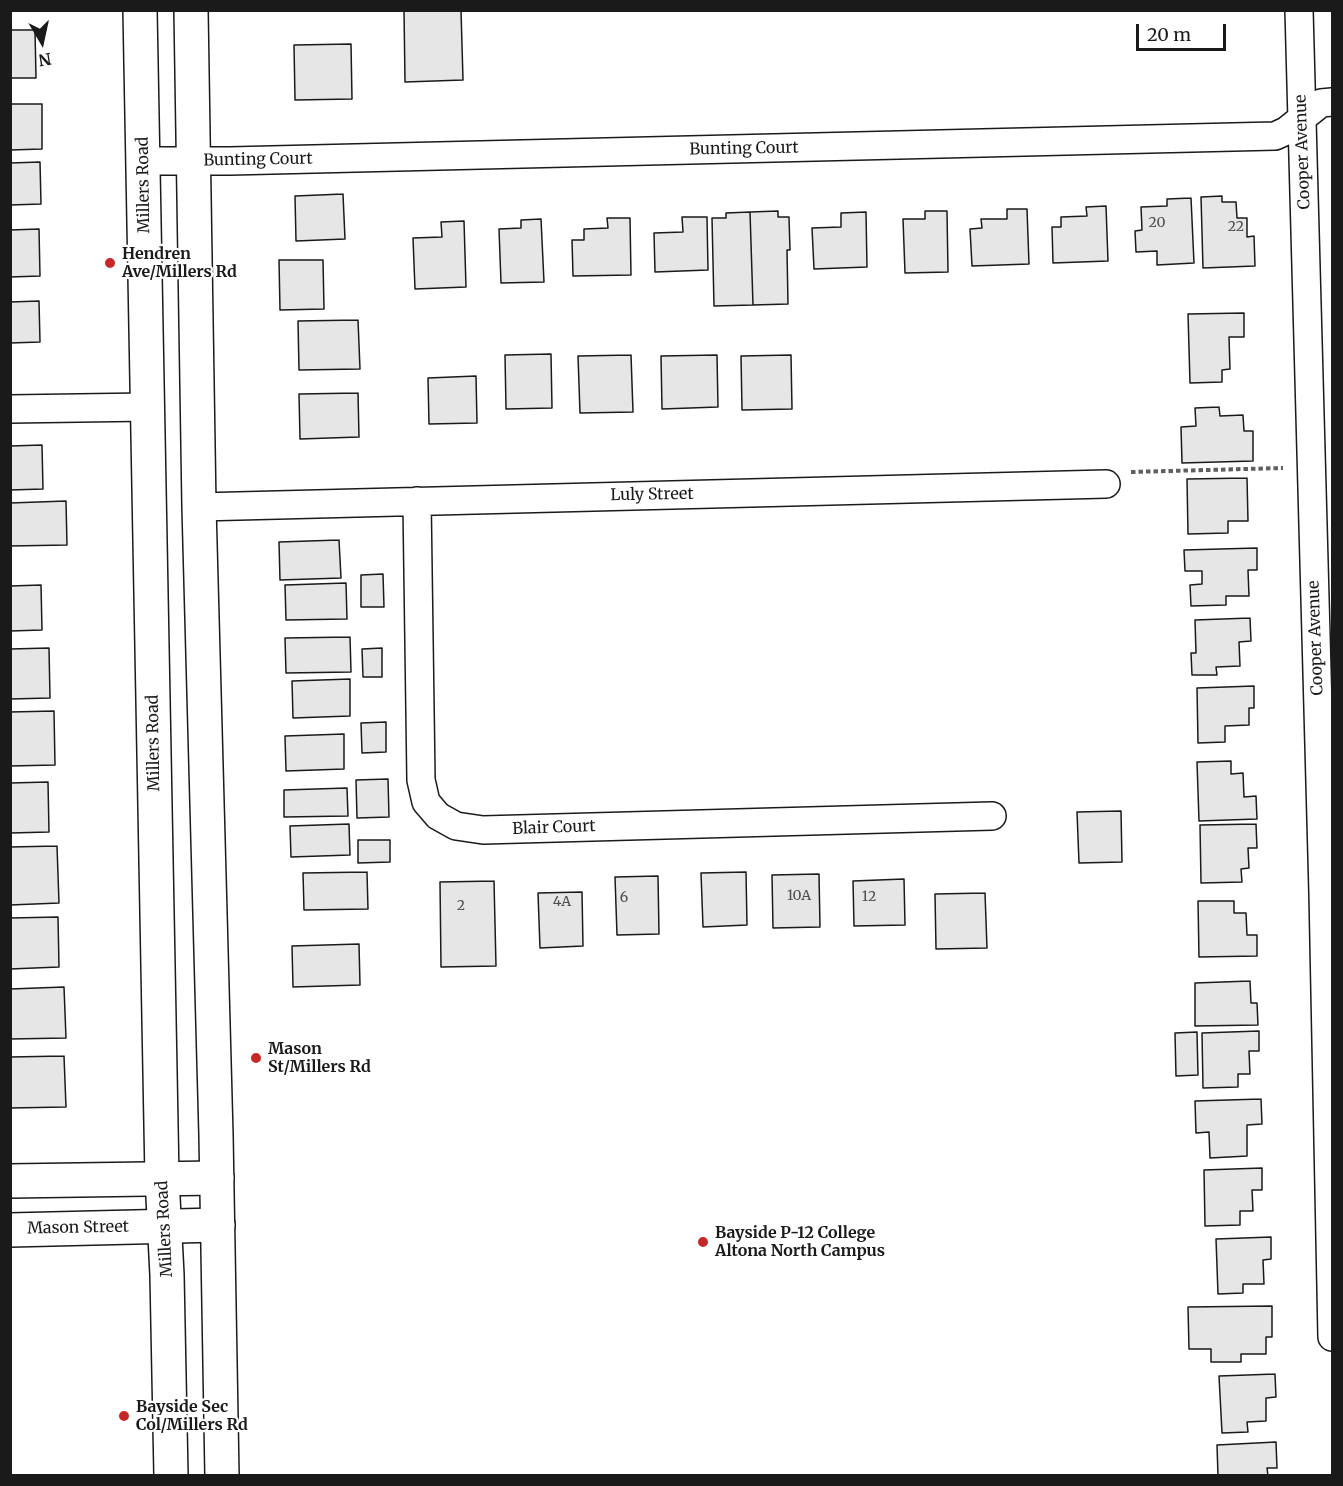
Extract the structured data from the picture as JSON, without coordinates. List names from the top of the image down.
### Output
{
  "streets": {
    "main road": ["Millers Road", "Mason Street"],
    "street": [
      "Bunting Court",
      "Cooper Avenue",
      "Luly Street",
      "Blair Court"
    ]
  },
  "crossings": [
    ["Bunting Court", "Cooper Avenue"],
    ["Bunting Court", "Millers Road"],
    ["Millers Road", "Mason Street"],
    ["Luly Street", "Blair Court"]
  ],
  "places": [
    "Hendren Ave/Millers Rd",
    "Mason St/Millers Rd",
    "Bayside P-12 College Altona North Campus",
    "Bayside Sec Col/Millers Rd"
  ],
  "house_numbers": [
    "20",
    "22",
    "10A",
    "12",
    "6",
    "4A",
    "2"
  ],
  "scale_bar": "20 m",
  "north": "bottom"
}
